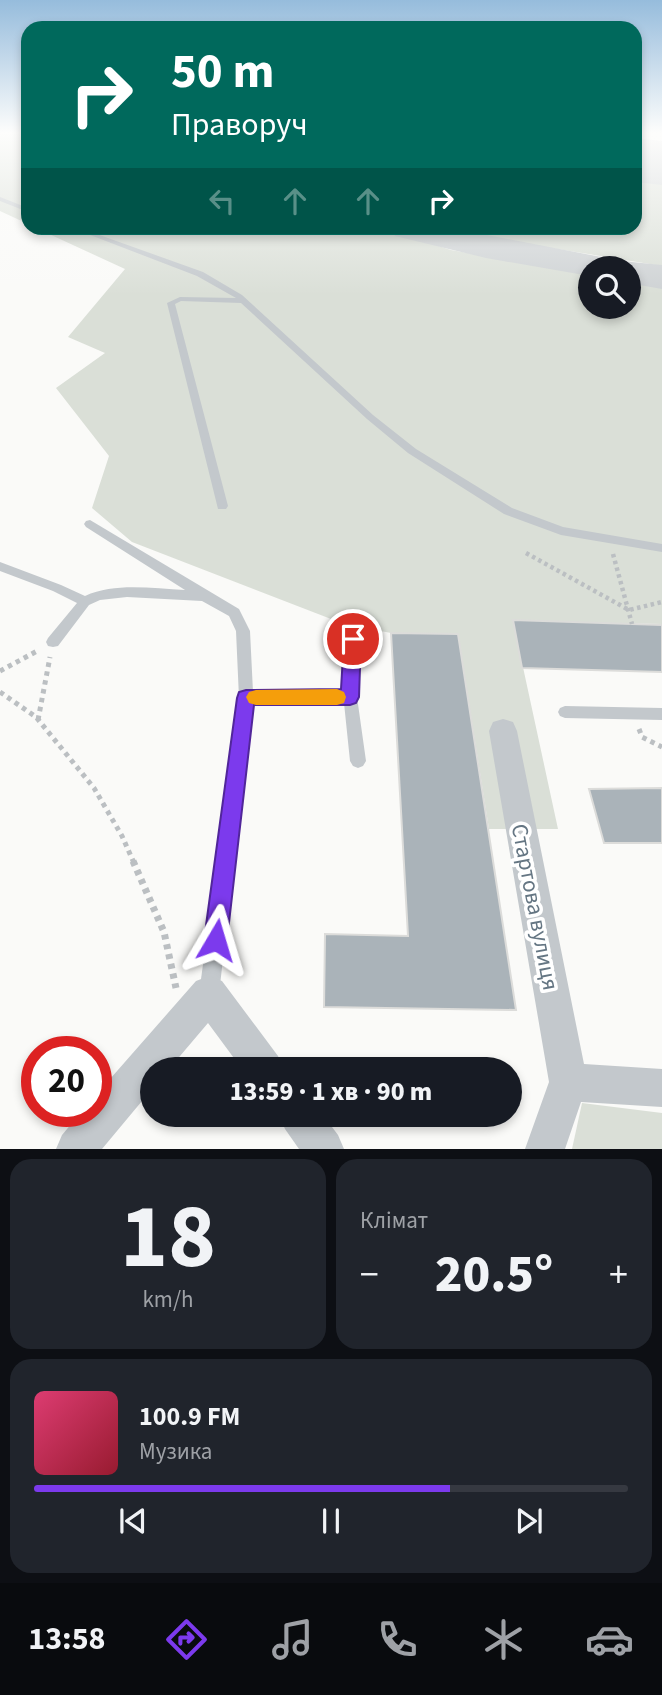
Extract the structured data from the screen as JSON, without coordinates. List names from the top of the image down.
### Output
{
  "streets": {
    "street": ["Стартова вулиця"]
  },
  "page": {
    "turn": ["50 m", "Праворуч"],
    "limit": "20",
    "trip": "13:59 · 1 хв · 90 m",
    "tile": [
      ["18", "km/h"],
      "Клімат"
    ],
    "heat": ["−", "20.5°", "+"],
    "song": ["100.9 FM", "Музика"],
    "tabs": "13:58"
  }
}
